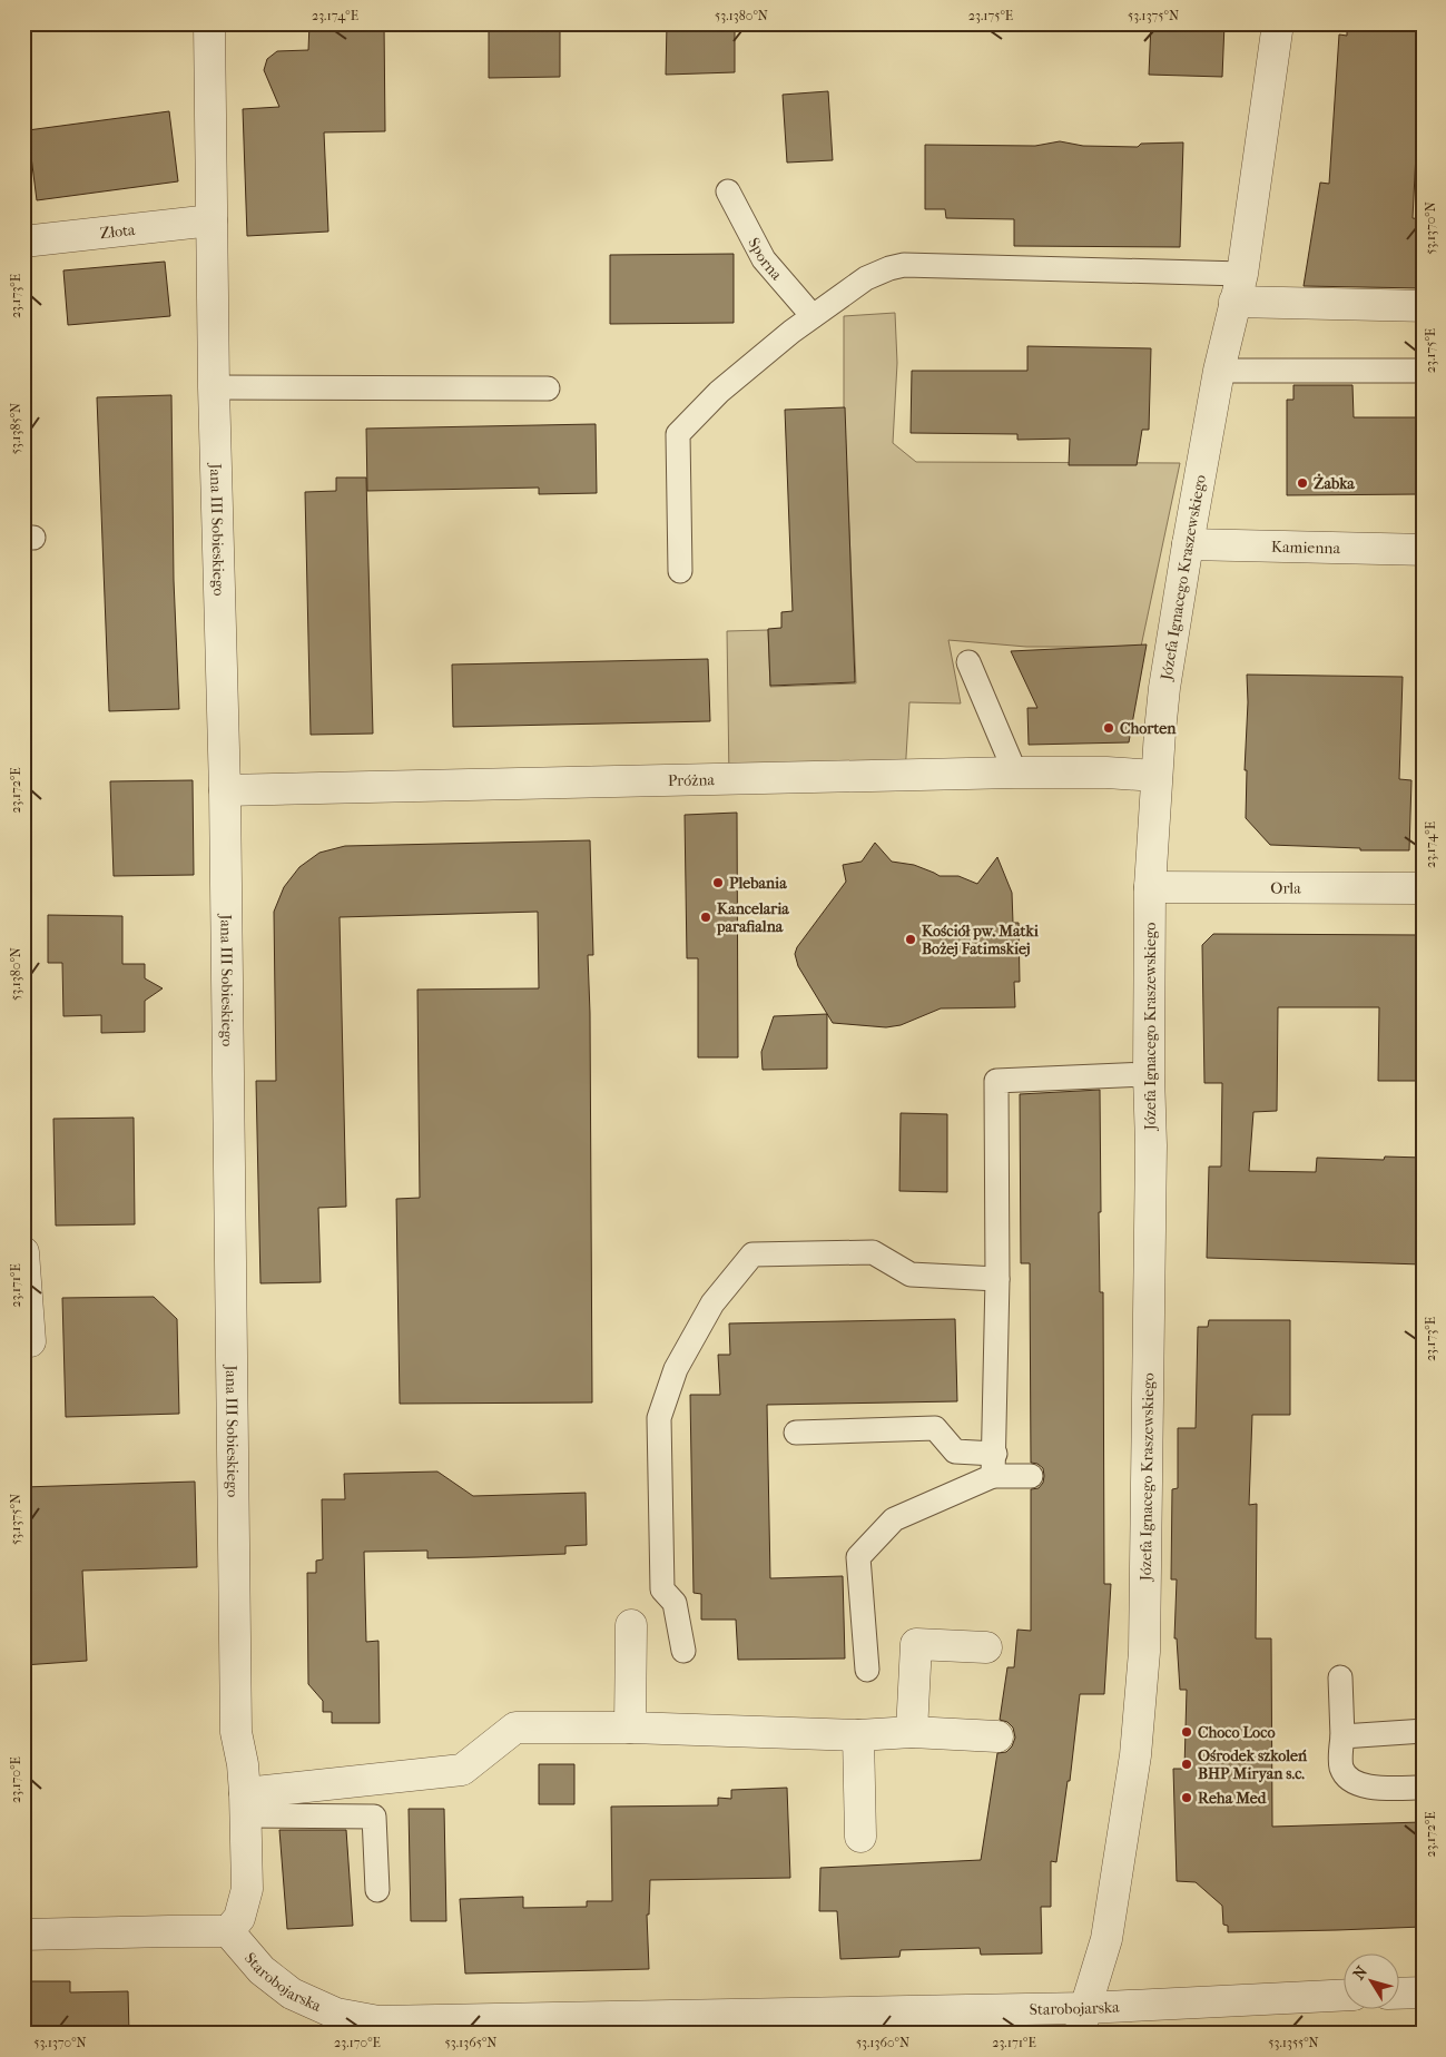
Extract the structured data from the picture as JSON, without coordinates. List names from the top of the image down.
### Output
{
  "streets": {
    "street": [
      "Złota",
      "Jana III Sobieskiego",
      "Kamienna",
      "Józefa Ignacego Kraszewskiego",
      "Próżna",
      "Orla",
      "Starobojarska"
    ],
    "lane": ["Sporna"]
  },
  "crossings": [
    ["Złota", "Jana III Sobieskiego"],
    ["Jana III Sobieskiego", "Próżna"],
    ["Jana III Sobieskiego", "Starobojarska"],
    ["Kamienna", "Józefa Ignacego Kraszewskiego"],
    ["Józefa Ignacego Kraszewskiego", "Próżna"],
    ["Józefa Ignacego Kraszewskiego", "Orla"],
    ["Józefa Ignacego Kraszewskiego", "Starobojarska"]
  ],
  "places": [
    "Żabka",
    "Chorten",
    "Plebania",
    "Kancelaria parafialna",
    "Kościół pw. Matki Bożej Fatimskiej",
    "Choco Loco",
    "Ośrodek szkoleń BHP Miryan s.c.",
    "Reha Med"
  ],
  "north": "top left",
  "coordinates": [
    "23.174°E",
    "53.1380°N",
    "23.175°E",
    "53.1375°N",
    "53.1370°N",
    "23.173°E",
    "53.1385°N",
    "23.172°E",
    "23.171°E",
    "23.170°E",
    "53.1365°N",
    "53.1360°N",
    "53.1355°N"
  ]
}
